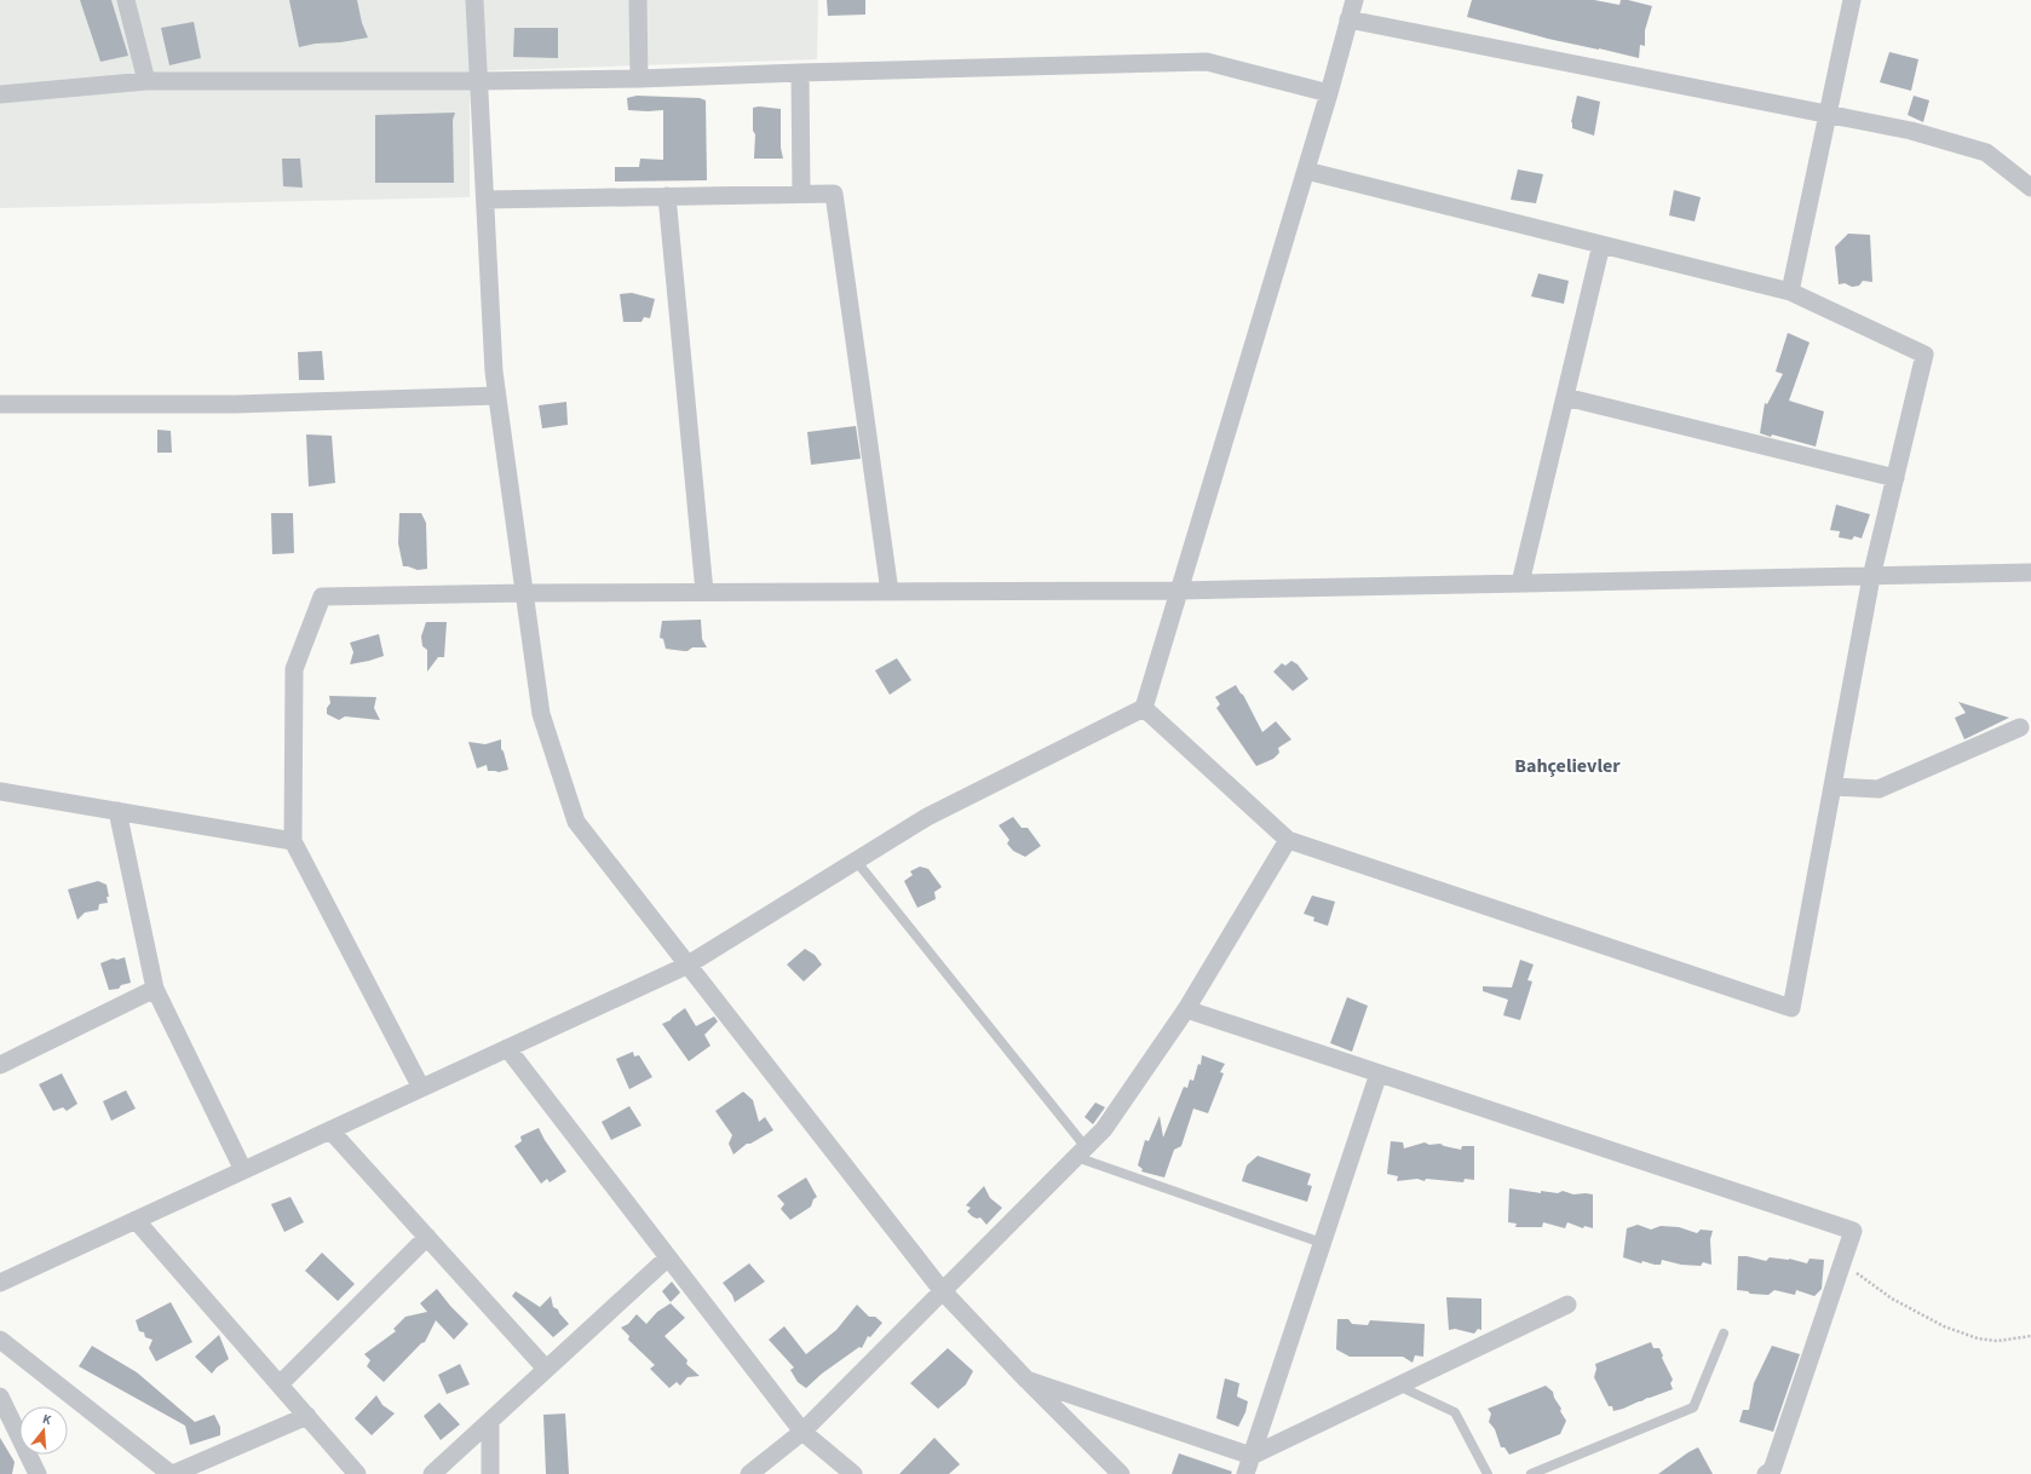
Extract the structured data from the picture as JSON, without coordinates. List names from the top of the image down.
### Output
{
  "districts": ["Bahçelievler"],
  "north": "top"
}
